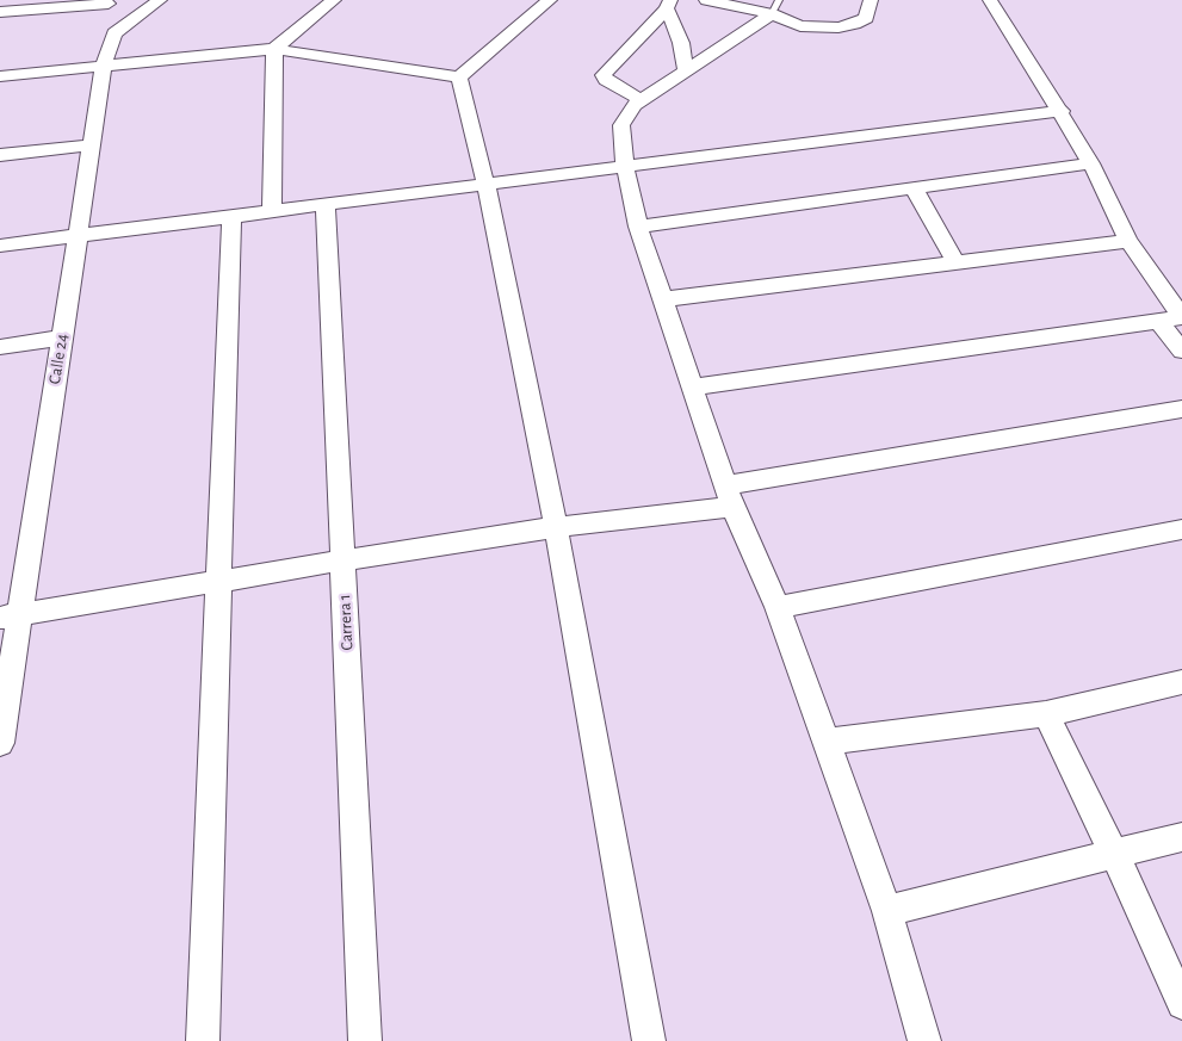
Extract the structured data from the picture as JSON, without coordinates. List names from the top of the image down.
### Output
{
  "streets": {
    "street": ["Calle 24", "Carrera 1"]
  }
}
